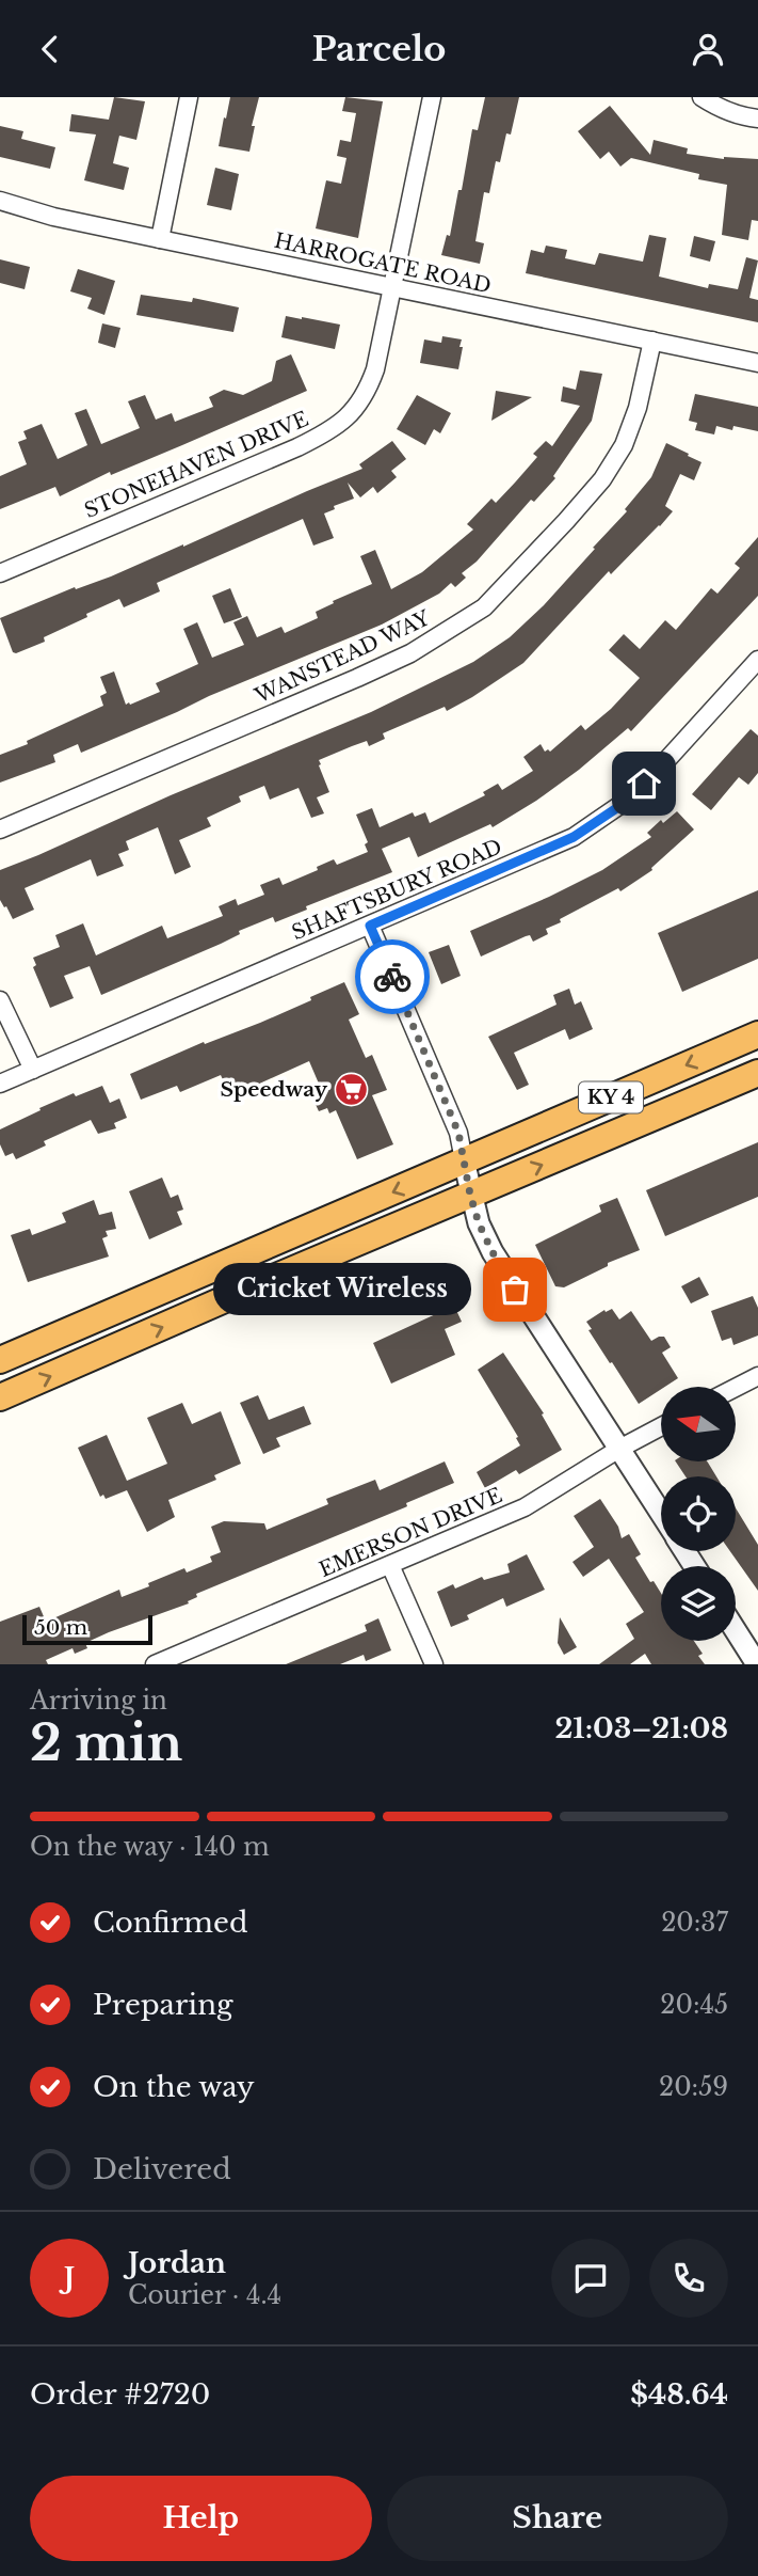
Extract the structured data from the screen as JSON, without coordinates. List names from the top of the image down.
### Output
{
  "streets": {
    "highway": ["KY 4"],
    "street": [
      "HARROGATE ROAD",
      "STONEHAVEN DRIVE",
      "WANSTEAD WAY",
      "SHAFTSBURY ROAD",
      "EMERSON DRIVE"
    ]
  },
  "crossings": [
    ["HARROGATE ROAD", "STONEHAVEN DRIVE"],
    ["HARROGATE ROAD", "WANSTEAD WAY"]
  ],
  "places": {
    "supermarket": ["Speedway"],
    "other": ["Cricket Wireless"]
  },
  "scale_bar": "50 m",
  "north": "left",
  "page": {
    "header": "Parcelo",
    "bubble": "Cricket Wireless",
    "scale": "50 m",
    "heading": ["2 min", "Arriving in", "21:03–21:08"],
    "panel": [
      "Jordan",
      "Courier · 4.4",
      "Order #2720",
      "$48.64"
    ],
    "bar": "On the way · 140 m",
    "list": [
      ["Confirmed", "20:37"],
      ["Preparing", "20:45"],
      ["On the way", "20:59"],
      "Delivered"
    ],
    "round": "J",
    "buttons": ["Help", "Share"]
  }
}
